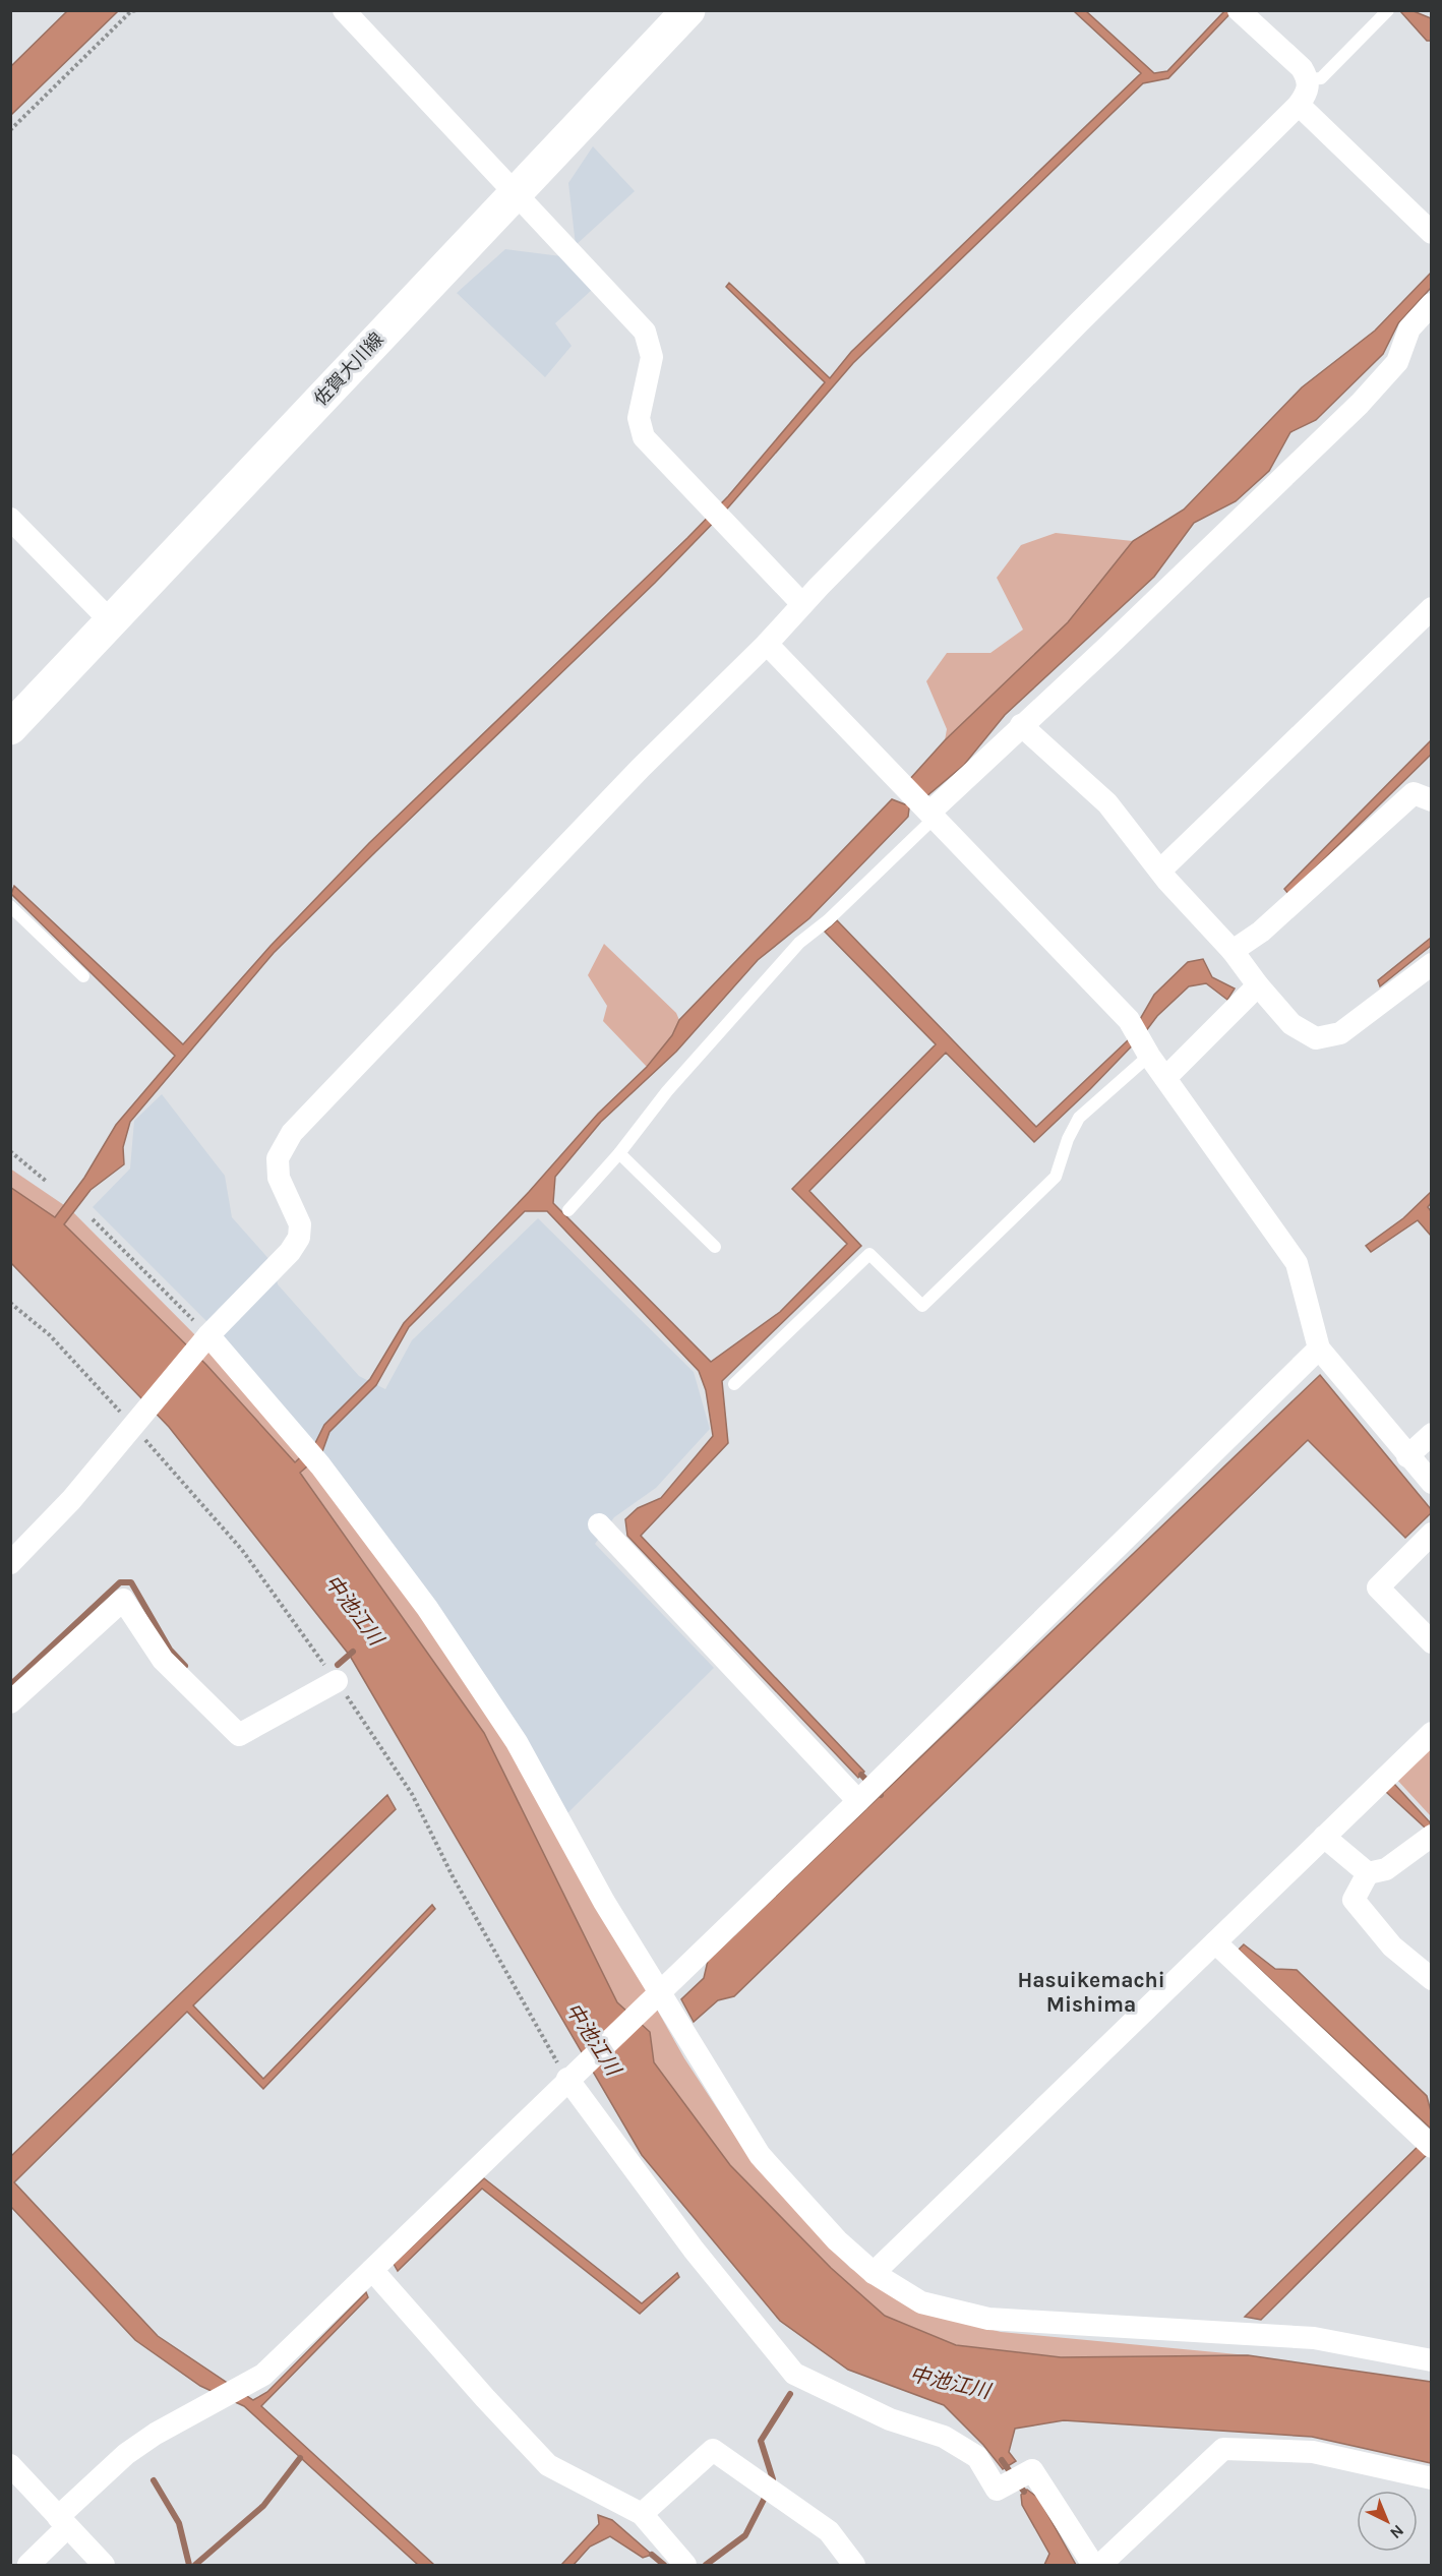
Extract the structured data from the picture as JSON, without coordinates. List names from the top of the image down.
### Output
{
  "streets": {
    "main road": ["佐賀大川線"]
  },
  "districts": ["Hasuikemachi Mishima"],
  "water": ["中池江川"],
  "north": "bottom right"
}
